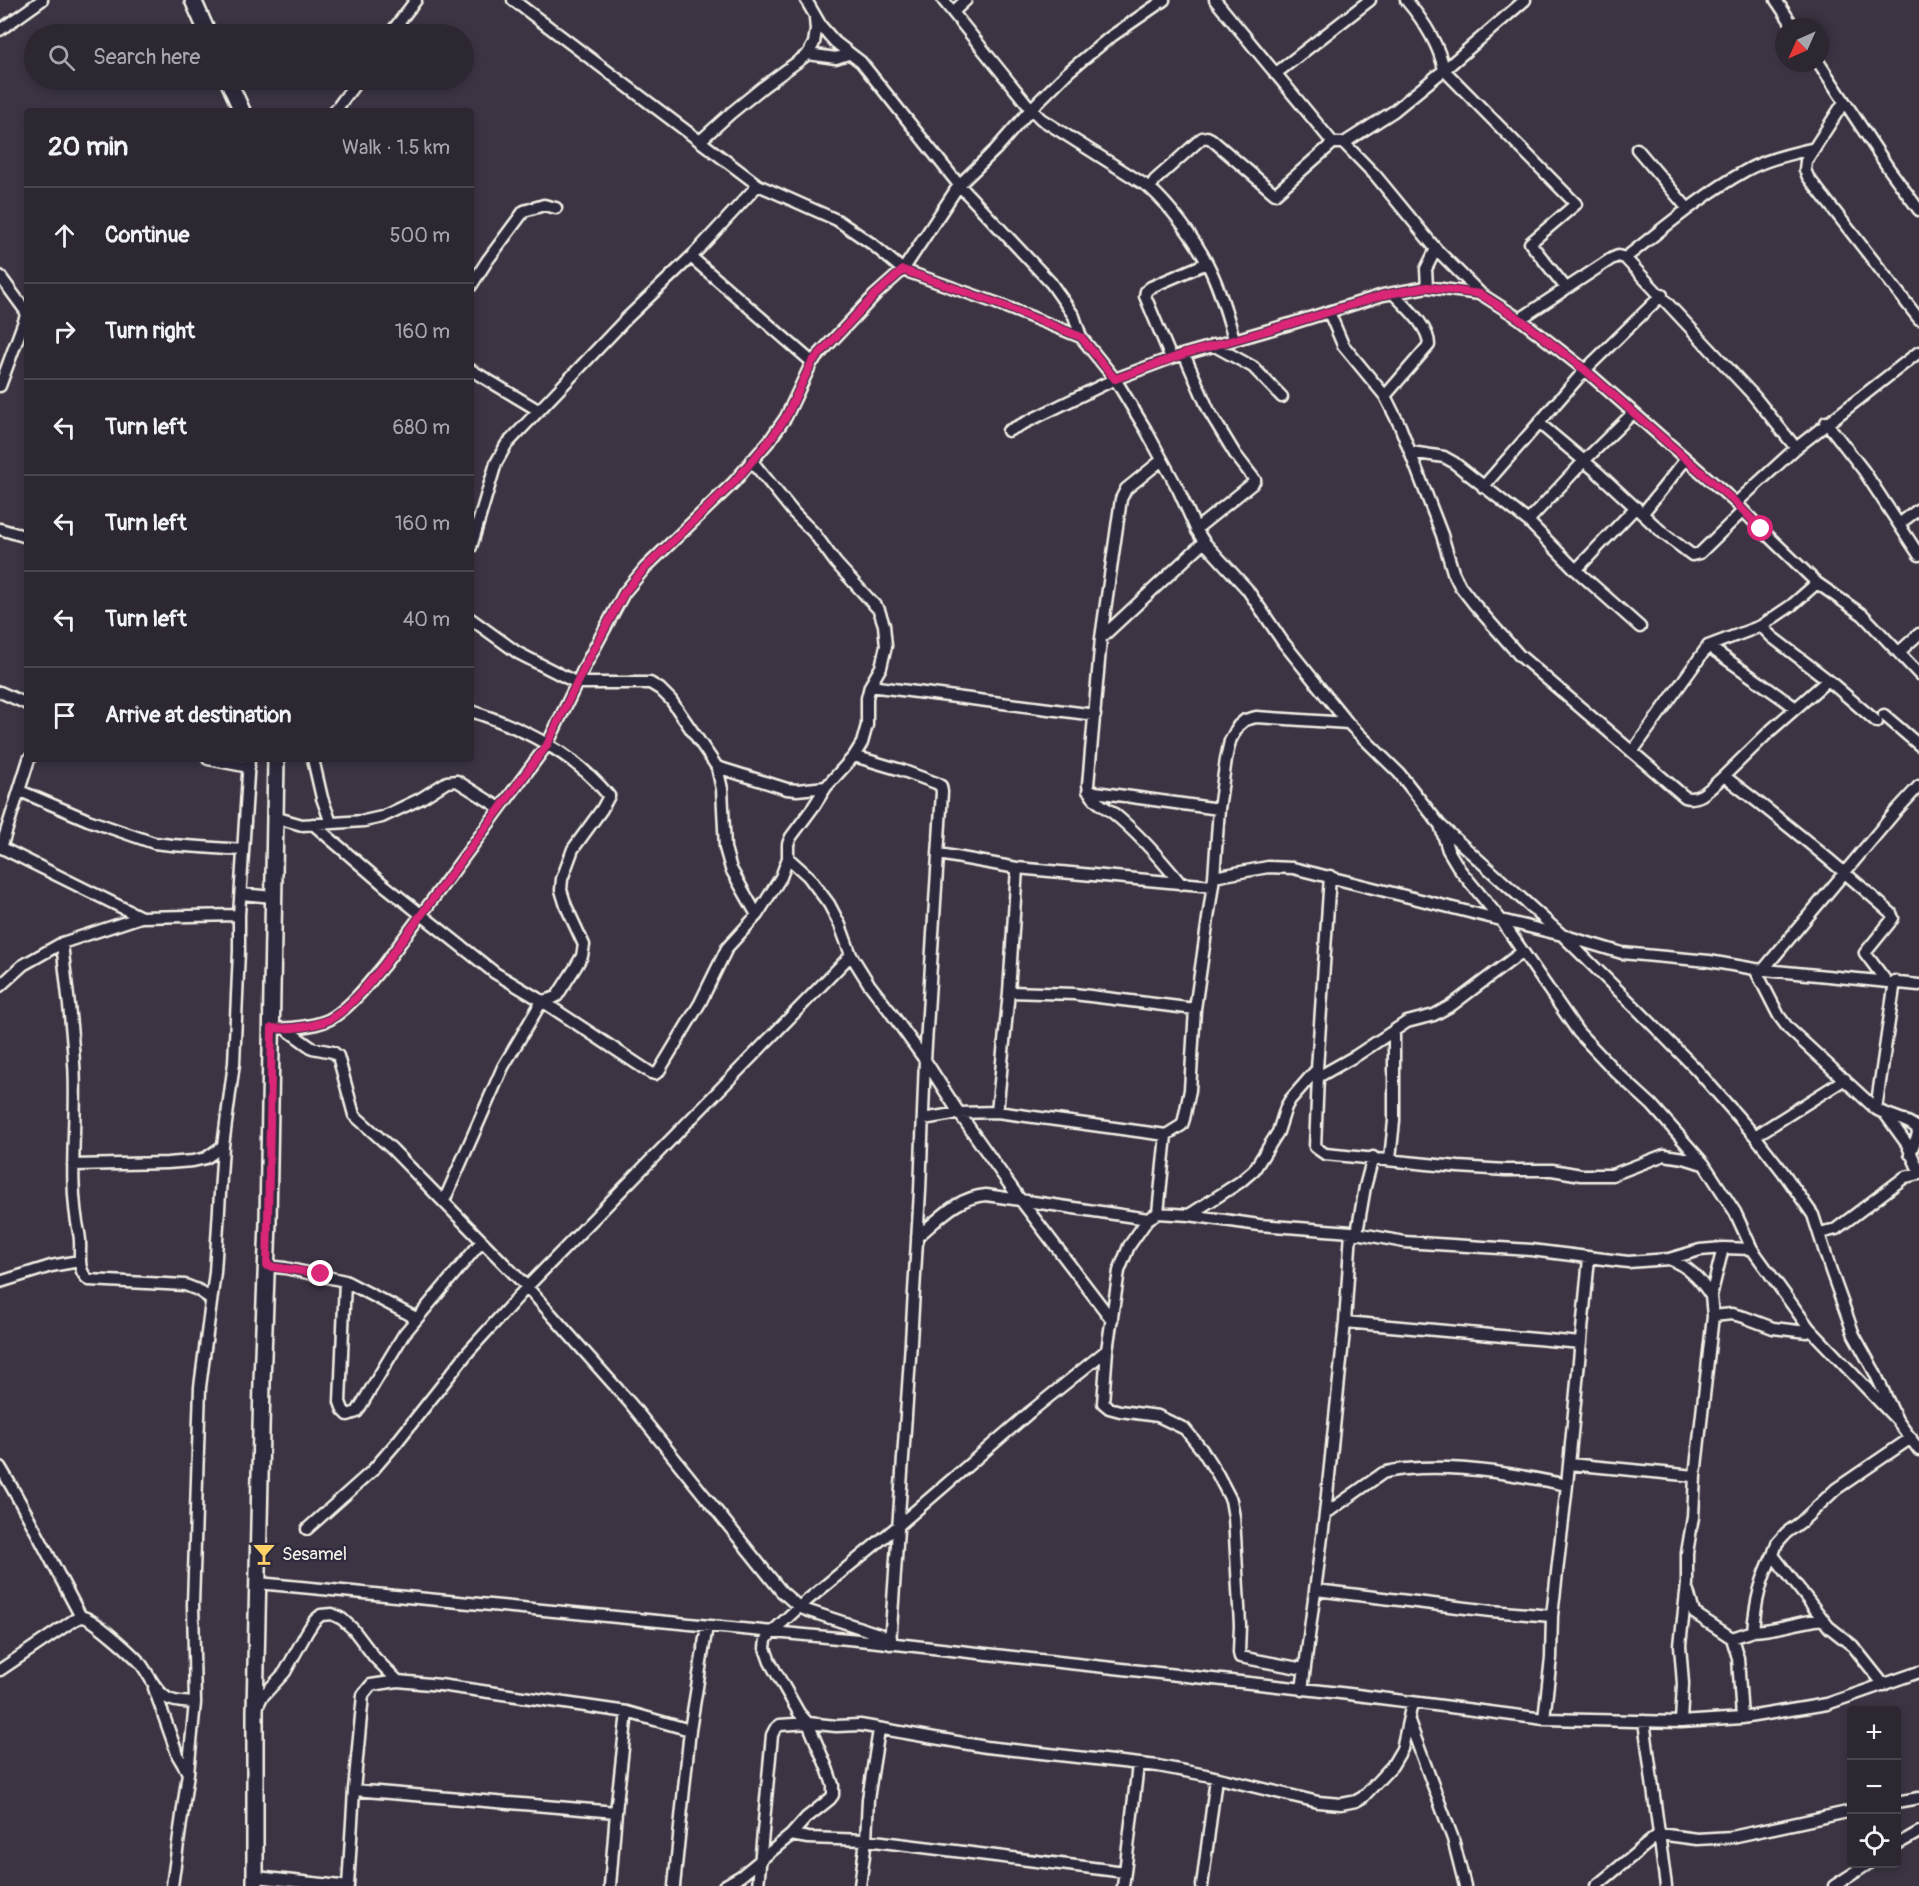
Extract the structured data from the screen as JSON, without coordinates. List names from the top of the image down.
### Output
{
  "places": {
    "bar": ["Sesamel"]
  },
  "north": "bottom left",
  "page": {
    "search": "Search here",
    "heading": ["20 min", "Walk · 1.5 km"],
    "list": [
      ["Continue", "500 m"],
      ["Turn right", "160 m"],
      ["Turn left", "680 m"],
      ["Turn left", "160 m"],
      ["Turn left", "40 m"],
      "Arrive at destination"
    ],
    "map_buttons": ["+", "−"]
  }
}
